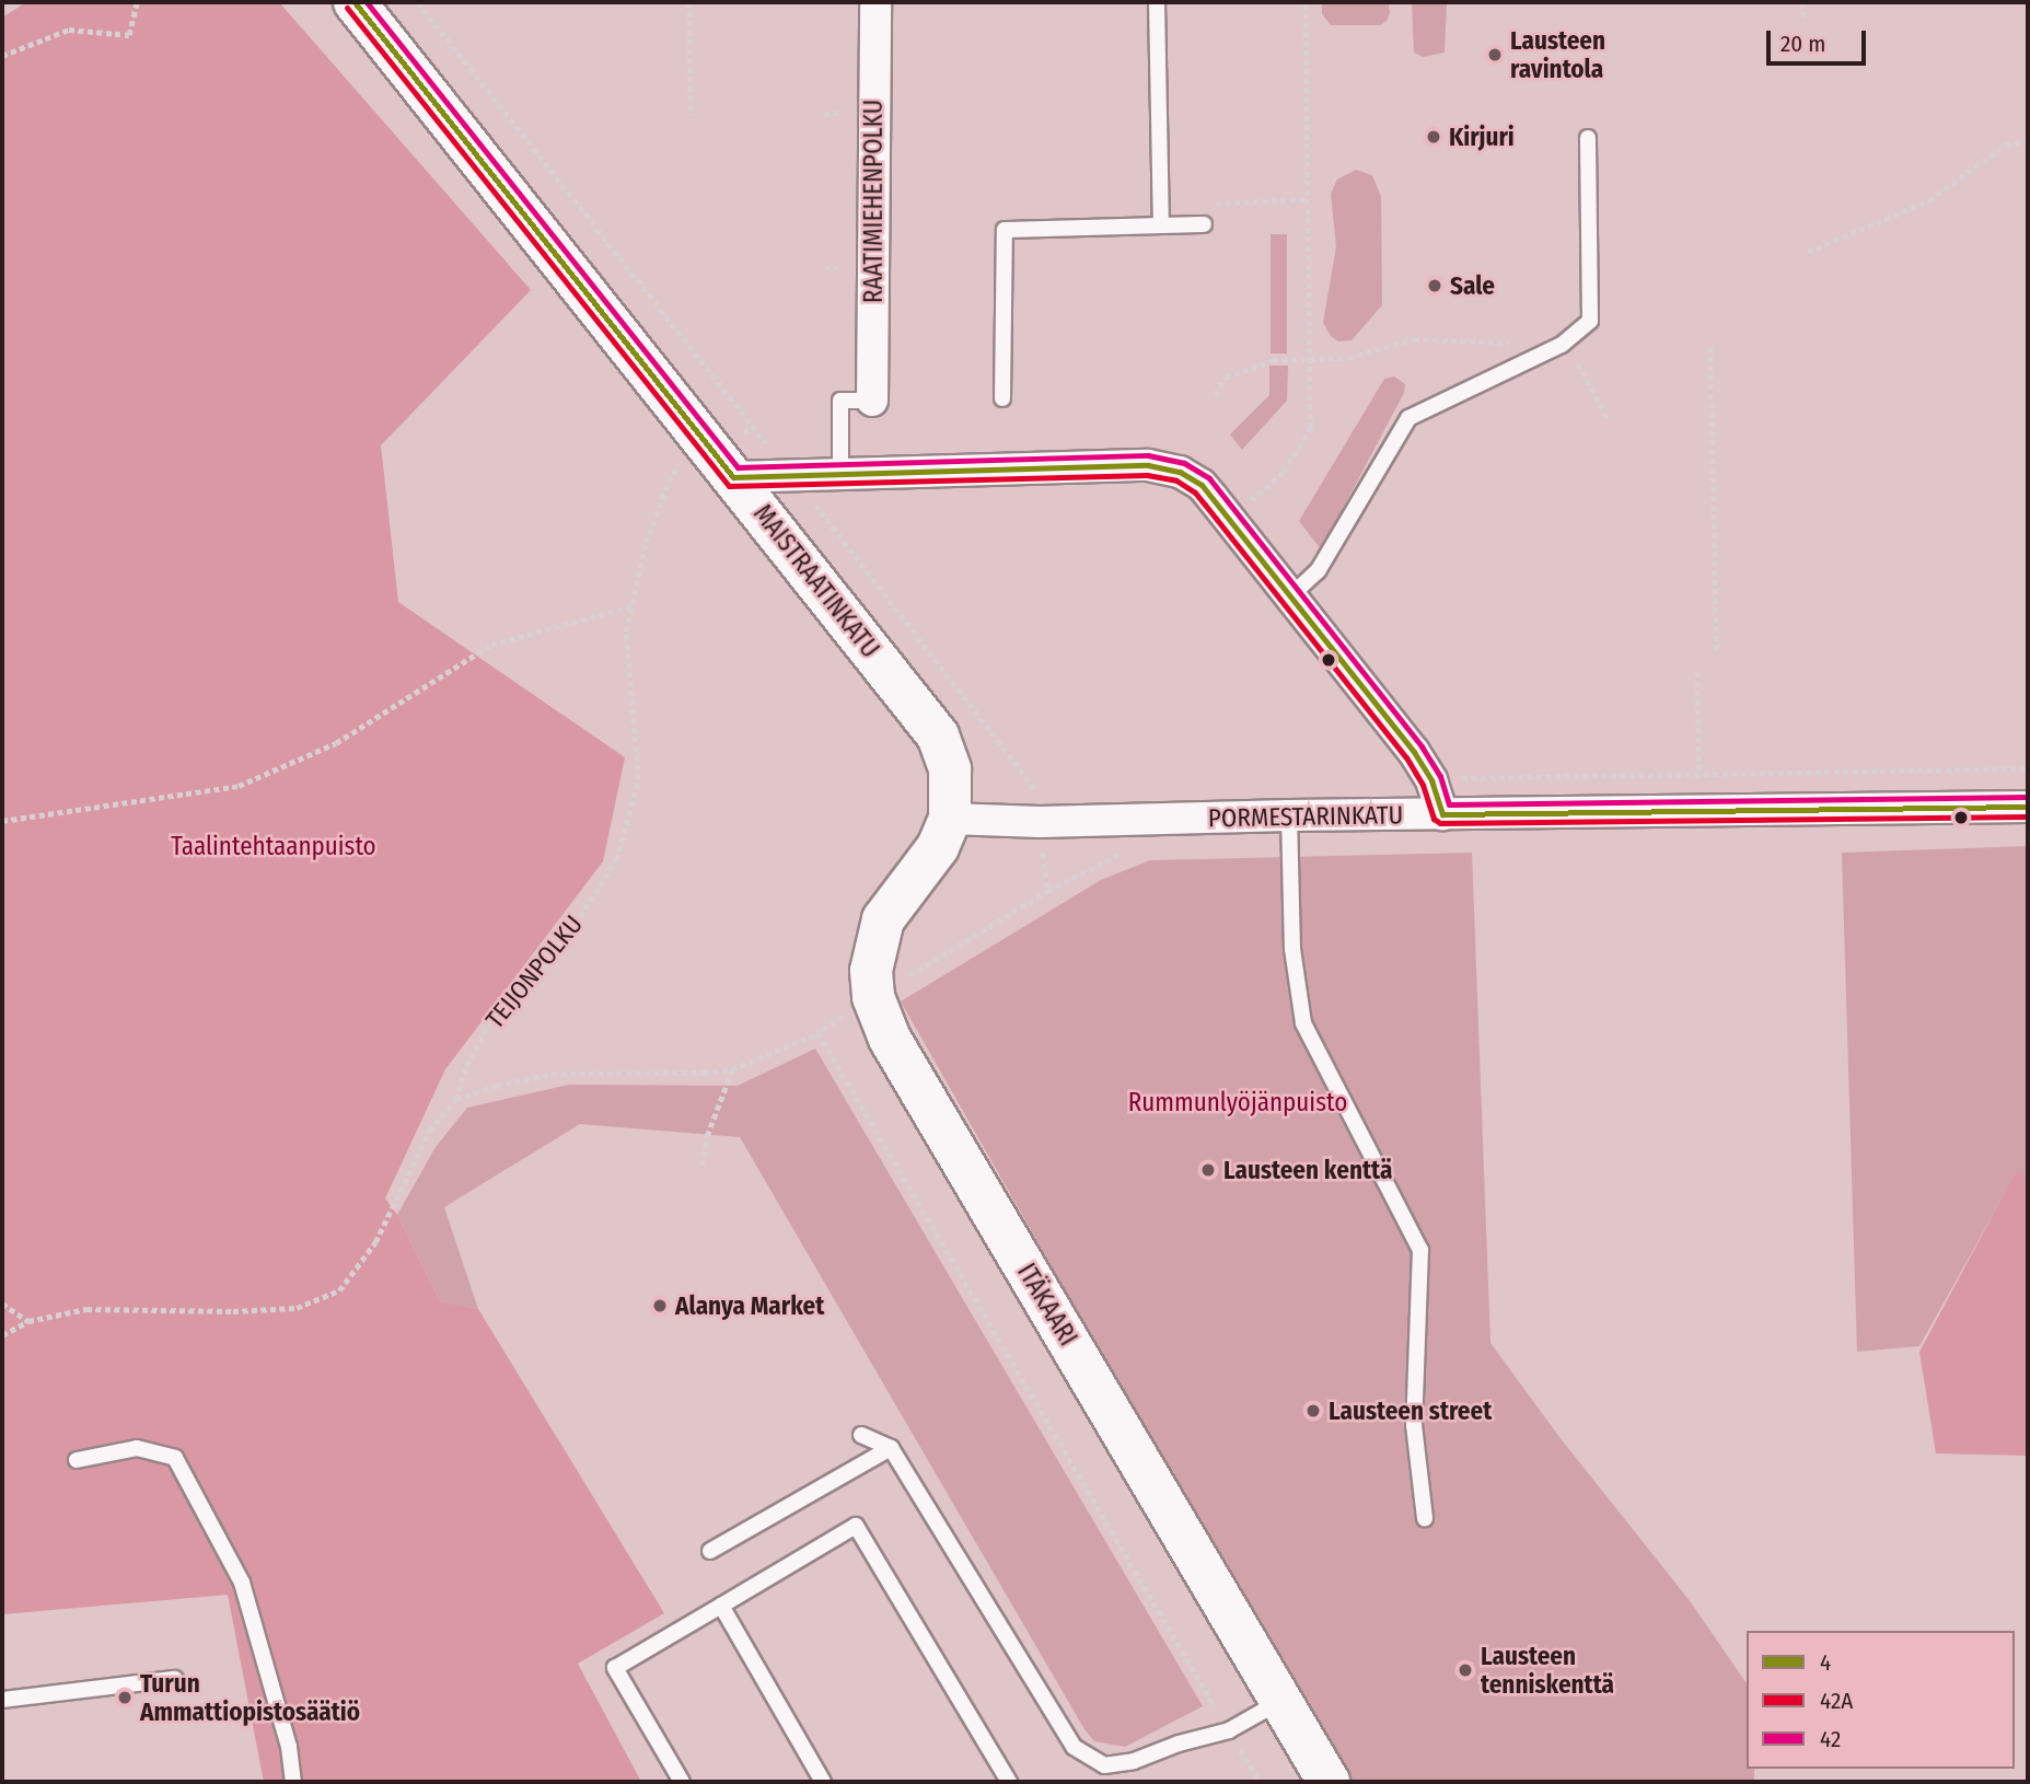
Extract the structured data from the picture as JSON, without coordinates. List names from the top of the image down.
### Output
{
  "streets": {
    "street": [
      "RAATIMIEHENPOLKU",
      "MAISTRAATINKATU",
      "PORMESTARINKATU",
      "ITÄKAARI"
    ],
    "path": ["TEIJONPOLKU"]
  },
  "crossings": [
    ["MAISTRAATINKATU", "PORMESTARINKATU"],
    ["MAISTRAATINKATU", "TEIJONPOLKU"],
    ["MAISTRAATINKATU", "ITÄKAARI"],
    ["PORMESTARINKATU", "ITÄKAARI"]
  ],
  "parks": ["Taalintehtaanpuisto", "Rummunlyöjänpuisto"],
  "places": [
    "Lausteen ravintola",
    "Kirjuri",
    "Sale",
    "Lausteen kenttä",
    "Alanya Market",
    "Lausteen street",
    "Lausteen tenniskenttä",
    "Turun Ammattiopistosäätiö"
  ],
  "lines": ["transit line 4", "transit line 42", "transit line 42A"],
  "legend": ["4", "42A", "42"],
  "scale_bar": "20 m"
}
